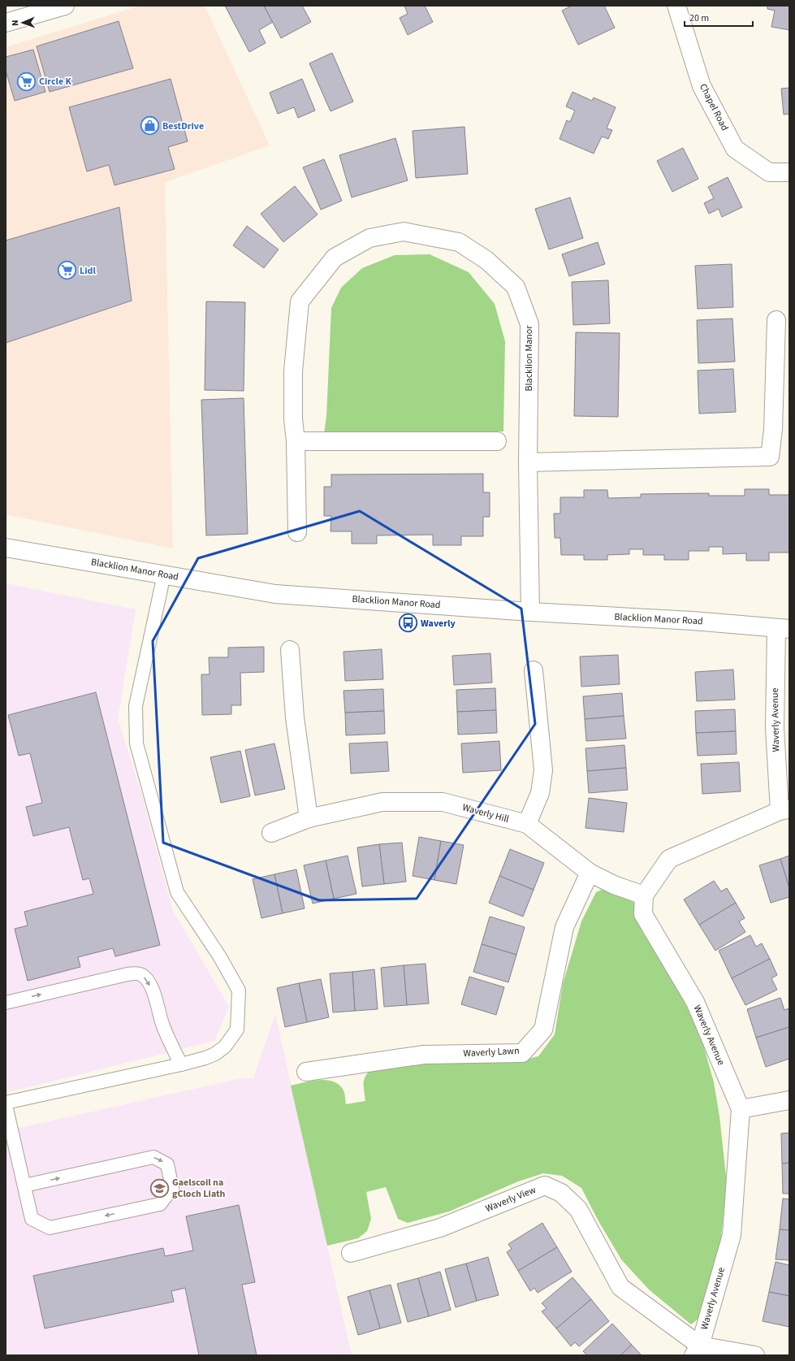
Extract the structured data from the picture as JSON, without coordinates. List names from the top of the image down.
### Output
{
  "streets": {
    "street": [
      "Chapel Road",
      "Blacklion Manor",
      "Blacklion Manor Road",
      "Waverly Avenue",
      "Waverly Hill",
      "Waverly Lawn",
      "Waverly View"
    ]
  },
  "crossings": [
    ["Blacklion Manor", "Blacklion Manor Road"],
    ["Blacklion Manor Road", "Waverly Avenue"],
    ["Waverly Avenue", "Waverly Hill"],
    ["Waverly Avenue", "Waverly View"],
    ["Waverly Hill", "Waverly Lawn"]
  ],
  "places": {
    "supermarket": ["Circle K", "Lidl"],
    "shop": ["BestDrive"],
    "bus stop": ["Waverly"],
    "school or university": ["Gaelscoil na gCloch Liath"]
  },
  "scale_bar": "20 m",
  "north": "left"
}
